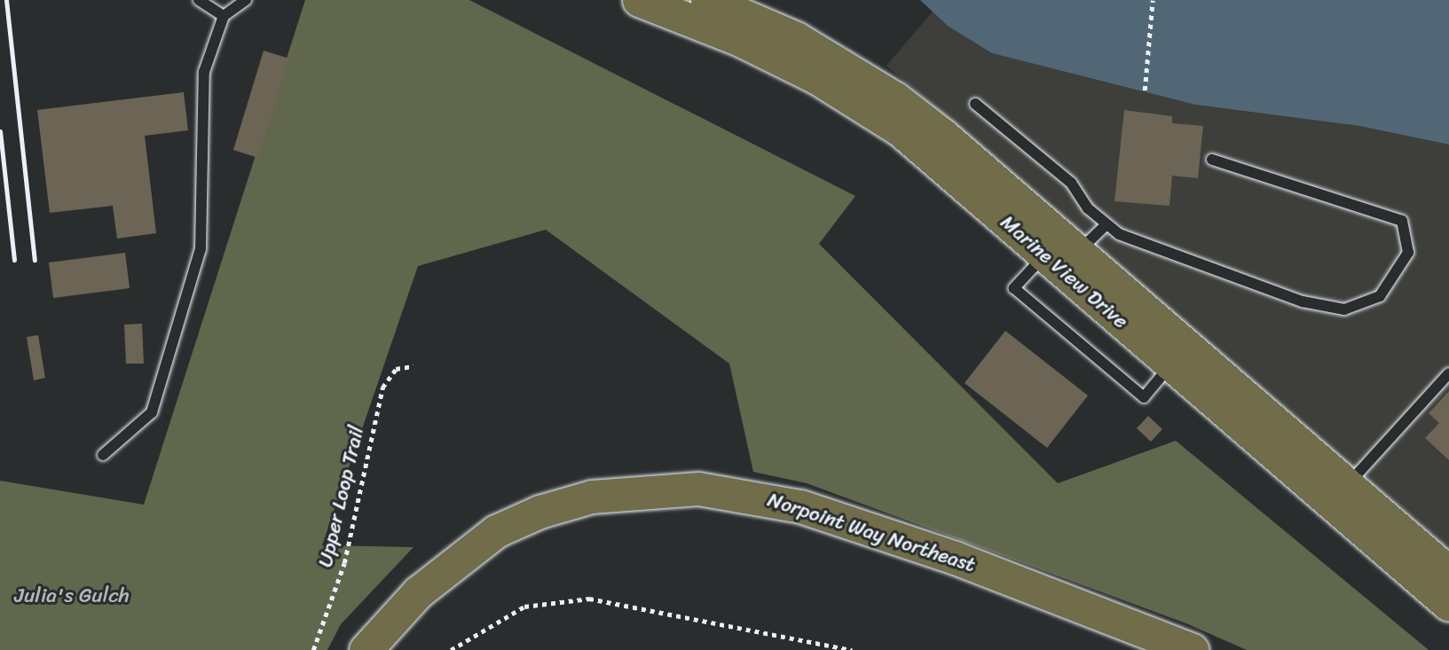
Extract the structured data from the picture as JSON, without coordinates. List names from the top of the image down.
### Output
{
  "streets": {
    "main road": ["Marine View Drive", "Norpoint Way Northeast"],
    "path": ["Upper Loop Trail"]
  },
  "parks": ["Julia's Gulch"]
}
